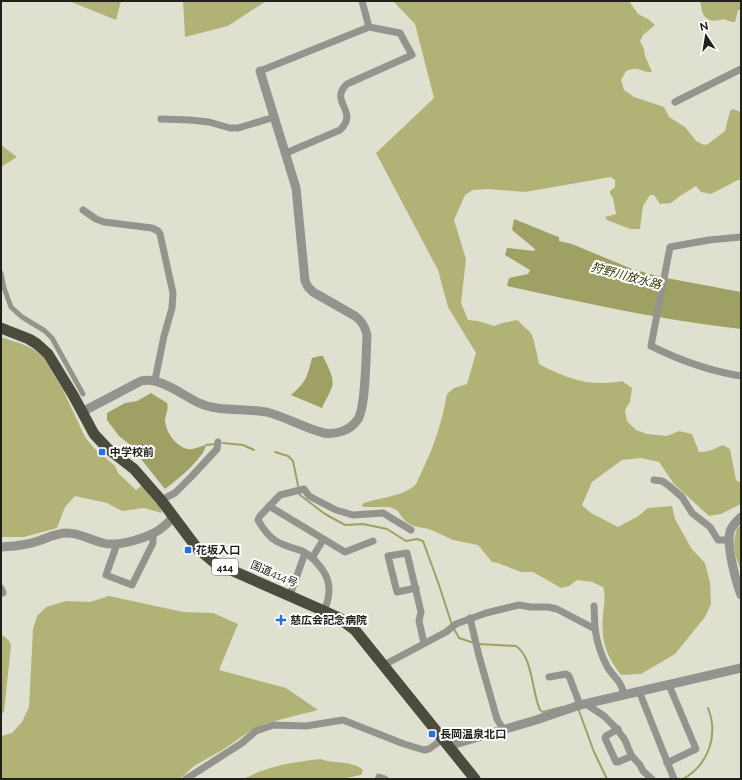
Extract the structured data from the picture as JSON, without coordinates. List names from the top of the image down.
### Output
{
  "streets": {
    "highway": ["414", "国道414号"]
  },
  "water": ["狩野川放水路"],
  "places": {
    "transit": ["中学校前", "花坂入口", "長岡温泉北口"],
    "health": ["慈広会記念病院"]
  },
  "north": "top"
}
